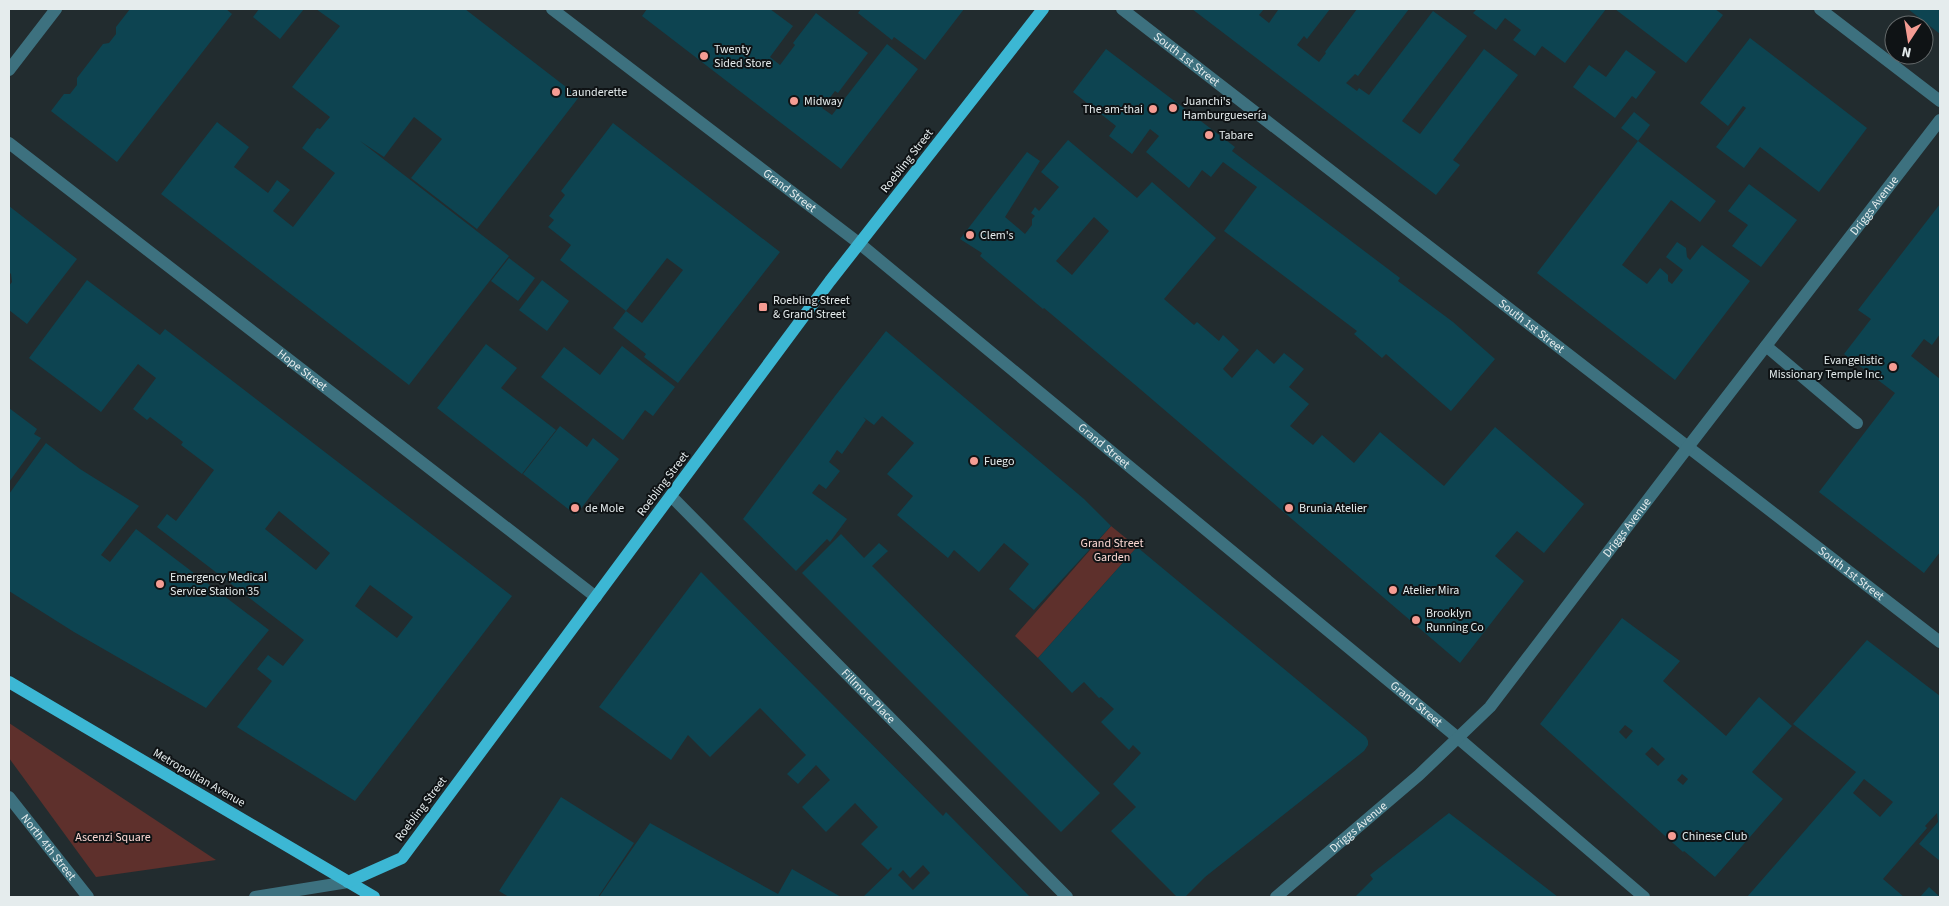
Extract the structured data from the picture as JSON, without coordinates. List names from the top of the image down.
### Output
{
  "streets": {
    "main road": ["Roebling Street", "Metropolitan Avenue"],
    "street": [
      "South 1st Street",
      "Grand Street",
      "Driggs Avenue",
      "Hope Street",
      "Fillmore Place",
      "North 4th Street"
    ]
  },
  "crossings": [
    ["South 1st Street", "Driggs Avenue"],
    ["Roebling Street", "Grand Street"],
    ["Roebling Street", "Hope Street"],
    ["Roebling Street", "Fillmore Place"],
    ["Roebling Street", "Metropolitan Avenue"],
    ["Grand Street", "Driggs Avenue"]
  ],
  "parks": ["Grand Street Garden", "Ascenzi Square"],
  "places": {
    "other": [
      "Twenty Sided Store",
      "Launderette",
      "Midway",
      "Juanchi's Hamburguesería",
      "The am-thai",
      "Tabare",
      "Clem's",
      "Evangelistic Missionary Temple Inc.",
      "Fuego",
      "de Mole",
      "Brunia Atelier",
      "Emergency Medical Service Station 35",
      "Atelier Mira",
      "Brooklyn Running Co",
      "Chinese Club"
    ],
    "transit": ["Roebling Street & Grand Street"]
  },
  "north": "bottom"
}
